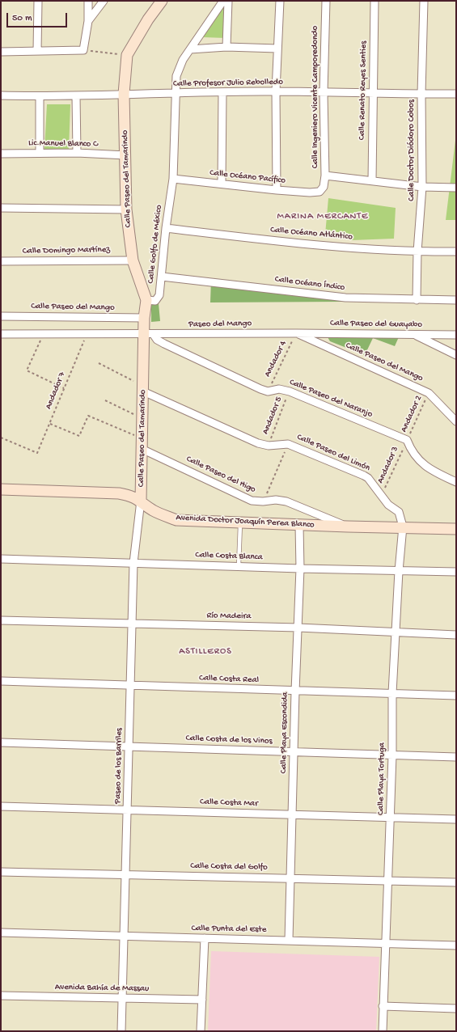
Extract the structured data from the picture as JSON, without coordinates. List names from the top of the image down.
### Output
{
  "streets": {
    "street": [
      "Calle Profesor Julio Rebolledo",
      "Calle Renato Reyes Senties",
      "Calle Ingeniero Vicente Camporedondo",
      "Lic.Manuel Blanco C",
      "Calle Doctor Diódoro Cobos",
      "Calle Océano Pacífico",
      "Calle Paseo del Tamarindo",
      "Calle Océano Atlántico",
      "Calle Golfo de México",
      "Calle Domingo Martínez",
      "Calle Océano Índico",
      "Calle Paseo del Mango",
      "Paseo del Mango",
      "Calle Paseo del Guayabo",
      "Calle Paseo del Naranjo",
      "Calle Paseo del Limón",
      "Calle Paseo del Higo",
      "Avenida Doctor Joaquín Perea Blanco",
      "Calle Costa Blanca",
      "Río Madeira",
      "Calle Costa Real",
      "Calle Playa Escondida",
      "Calle Costa de los Vinos",
      "Paseo de los Barriles",
      "Calle Playa Tortuga",
      "Calle Costa Mar",
      "Calle Costa del Golfo",
      "Calle Punta del Este",
      "Avenida Bahía de Massau"
    ],
    "path": [
      "Andador 4",
      "Andador 7",
      "Andador 2",
      "Andador 5",
      "Andador 3"
    ]
  },
  "crossings": [
    ["Calle Profesor Julio Rebolledo", "Calle Renato Reyes Senties"],
    ["Calle Profesor Julio Rebolledo", "Calle Ingeniero Vicente Camporedondo"],
    ["Calle Profesor Julio Rebolledo", "Calle Doctor Diódoro Cobos"],
    ["Calle Profesor Julio Rebolledo", "Calle Paseo del Tamarindo"],
    ["Calle Profesor Julio Rebolledo", "Calle Golfo de México"],
    ["Calle Ingeniero Vicente Camporedondo", "Calle Océano Pacífico"],
    ["Lic.Manuel Blanco C", "Calle Paseo del Tamarindo"],
    ["Calle Doctor Diódoro Cobos", "Calle Océano Atlántico"],
    ["Calle Doctor Diódoro Cobos", "Calle Océano Índico"],
    ["Calle Océano Pacífico", "Calle Golfo de México"],
    ["Calle Paseo del Tamarindo", "Calle Golfo de México"],
    ["Calle Paseo del Tamarindo", "Calle Domingo Martínez"],
    ["Calle Paseo del Tamarindo", "Calle Paseo del Mango"],
    ["Calle Paseo del Tamarindo", "Paseo del Mango"],
    ["Calle Paseo del Tamarindo", "Calle Paseo del Naranjo"],
    ["Calle Paseo del Tamarindo", "Calle Paseo del Limón"],
    ["Calle Paseo del Tamarindo", "Calle Paseo del Higo"],
    ["Calle Paseo del Tamarindo", "Avenida Doctor Joaquín Perea Blanco"],
    ["Calle Paseo del Tamarindo", "Paseo de los Barriles"],
    ["Calle Océano Atlántico", "Calle Golfo de México"],
    ["Calle Golfo de México", "Calle Océano Índico"],
    ["Calle Paseo del Mango", "Paseo del Mango"],
    ["Calle Paseo del Mango", "Calle Paseo del Guayabo"],
    ["Calle Paseo del Mango", "Andador 4"],
    ["Calle Paseo del Mango", "Andador 2"],
    ["Paseo del Mango", "Calle Paseo del Guayabo"],
    ["Paseo del Mango", "Andador 4"],
    ["Paseo del Mango", "Calle Paseo del Naranjo"],
    ["Calle Paseo del Guayabo", "Andador 4"],
    ["Andador 4", "Calle Paseo del Naranjo"],
    ["Calle Paseo del Naranjo", "Andador 2"],
    ["Calle Paseo del Naranjo", "Andador 5"],
    ["Calle Paseo del Naranjo", "Andador 3"],
    ["Andador 2", "Andador 3"],
    ["Andador 5", "Calle Paseo del Limón"],
    ["Calle Paseo del Limón", "Andador 3"],
    ["Calle Paseo del Limón", "Avenida Doctor Joaquín Perea Blanco"],
    ["Calle Paseo del Limón", "Calle Playa Tortuga"],
    ["Calle Paseo del Higo", "Avenida Doctor Joaquín Perea Blanco"],
    ["Avenida Doctor Joaquín Perea Blanco", "Calle Playa Escondida"],
    ["Avenida Doctor Joaquín Perea Blanco", "Paseo de los Barriles"],
    ["Avenida Doctor Joaquín Perea Blanco", "Calle Playa Tortuga"],
    ["Calle Costa Blanca", "Calle Playa Escondida"],
    ["Calle Costa Blanca", "Paseo de los Barriles"],
    ["Calle Costa Blanca", "Calle Playa Tortuga"],
    ["Río Madeira", "Calle Playa Escondida"],
    ["Río Madeira", "Paseo de los Barriles"],
    ["Río Madeira", "Calle Playa Tortuga"],
    ["Calle Costa Real", "Calle Playa Escondida"],
    ["Calle Costa Real", "Paseo de los Barriles"],
    ["Calle Costa Real", "Calle Playa Tortuga"],
    ["Calle Playa Escondida", "Calle Costa de los Vinos"],
    ["Calle Playa Escondida", "Calle Costa Mar"],
    ["Calle Playa Escondida", "Calle Costa del Golfo"],
    ["Calle Playa Escondida", "Calle Punta del Este"],
    ["Calle Costa de los Vinos", "Paseo de los Barriles"],
    ["Calle Costa de los Vinos", "Calle Playa Tortuga"],
    ["Paseo de los Barriles", "Calle Costa Mar"],
    ["Paseo de los Barriles", "Calle Costa del Golfo"],
    ["Paseo de los Barriles", "Calle Punta del Este"],
    ["Paseo de los Barriles", "Avenida Bahía de Massau"],
    ["Calle Playa Tortuga", "Calle Costa Mar"],
    ["Calle Playa Tortuga", "Calle Costa del Golfo"],
    ["Calle Playa Tortuga", "Calle Punta del Este"]
  ],
  "districts": ["MARINA MERCANTE", "ASTILLEROS"],
  "scale_bar": "50 m"
}
